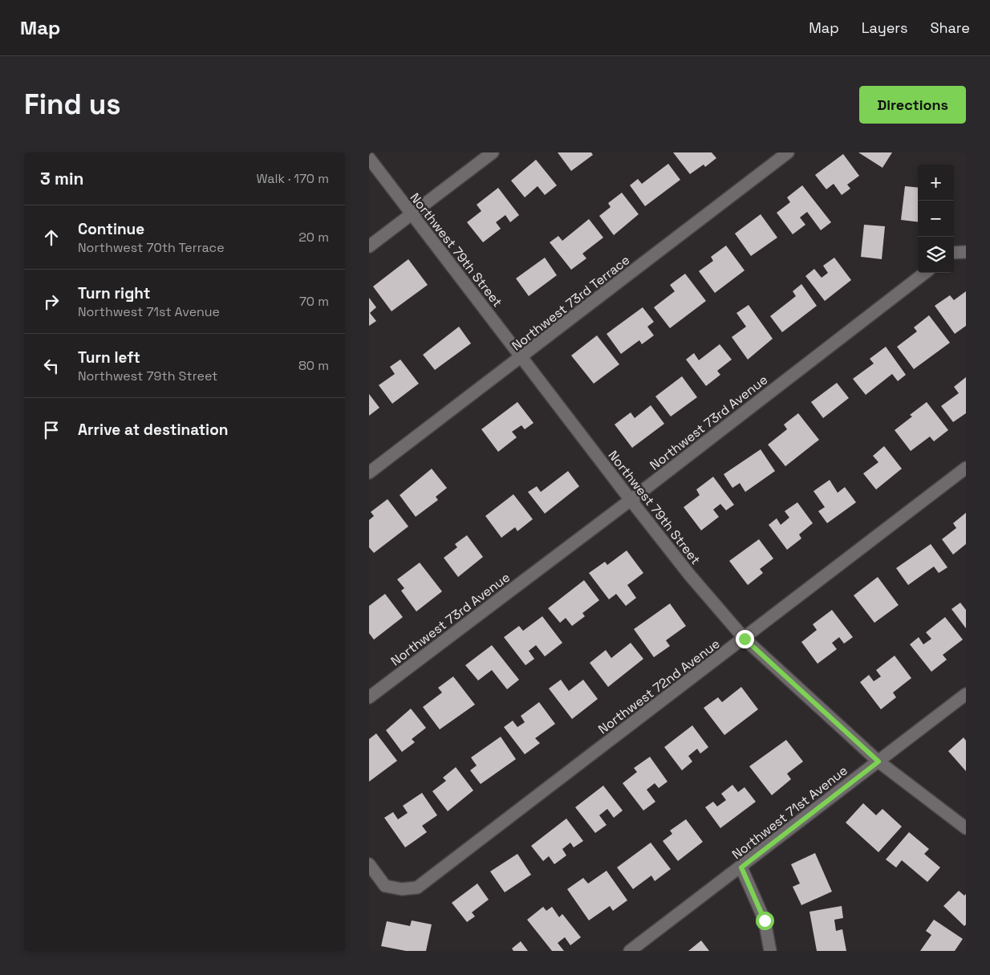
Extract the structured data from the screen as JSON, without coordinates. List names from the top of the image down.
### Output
{
  "streets": {
    "street": [
      "Northwest 79th Street",
      "Northwest 73rd Terrace",
      "Northwest 73rd Avenue",
      "Northwest 72nd Avenue",
      "Northwest 71st Avenue"
    ]
  },
  "crossings": [
    ["Northwest 79th Street", "Northwest 73rd Terrace"],
    ["Northwest 79th Street", "Northwest 73rd Avenue"],
    ["Northwest 79th Street", "Northwest 72nd Avenue"],
    ["Northwest 79th Street", "Northwest 71st Avenue"]
  ],
  "page": {
    "header": "Map",
    "nav": ["Map", "Layers", "Share"],
    "buttons": "Directions",
    "title": "Find us",
    "heading": ["3 min", "Walk · 170 m"],
    "map_buttons": ["+", "−"],
    "list": [
      ["Continue", "Northwest 70th Terrace", "20 m"],
      ["Turn right", "Northwest 71st Avenue", "70 m"],
      ["Turn left", "Northwest 79th Street", "80 m"],
      "Arrive at destination"
    ]
  }
}
